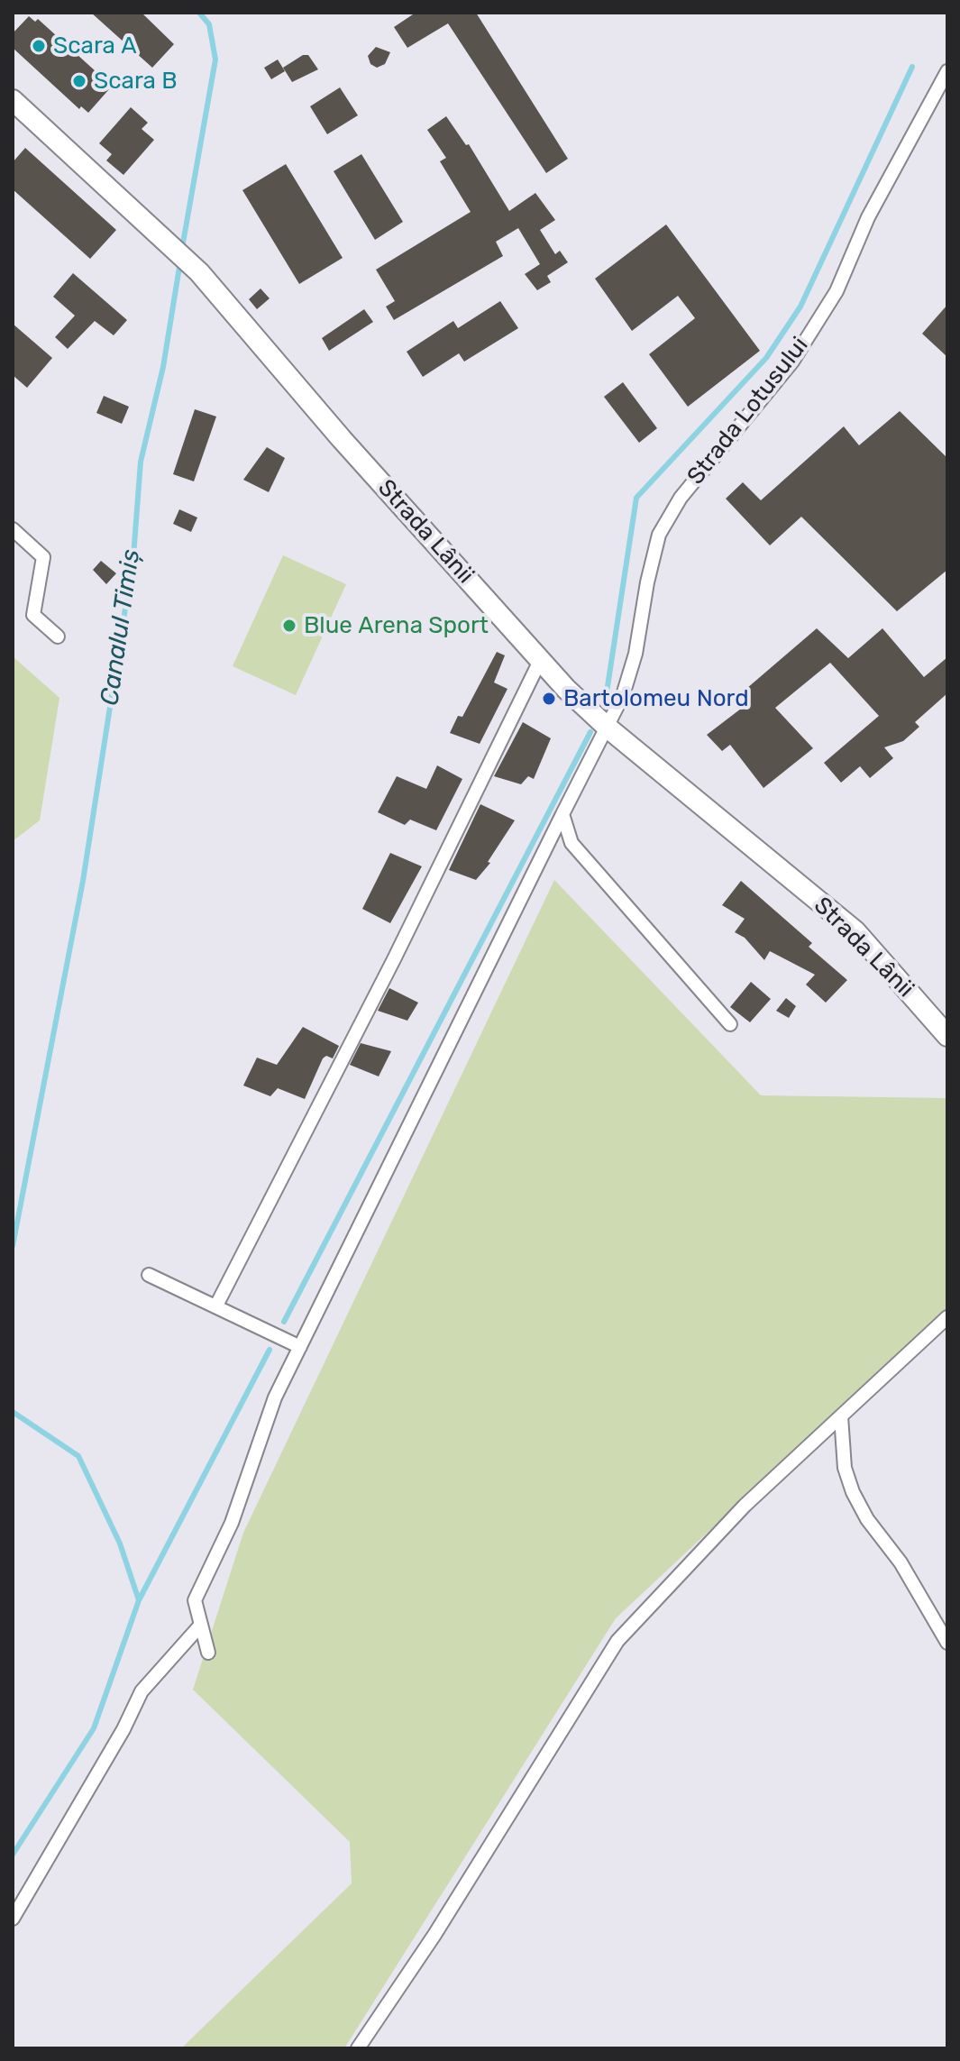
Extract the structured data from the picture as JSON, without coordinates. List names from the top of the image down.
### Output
{
  "streets": {
    "main road": ["Strada Lânii"],
    "street": ["Strada Lotusului"]
  },
  "crossings": [
    ["Strada Lotusului", "Strada Lânii"]
  ],
  "water": ["Canalul Timiș"],
  "places": [
    "Scara A",
    "Scara B",
    "Blue Arena Sport",
    "Bartolomeu Nord"
  ]
}
